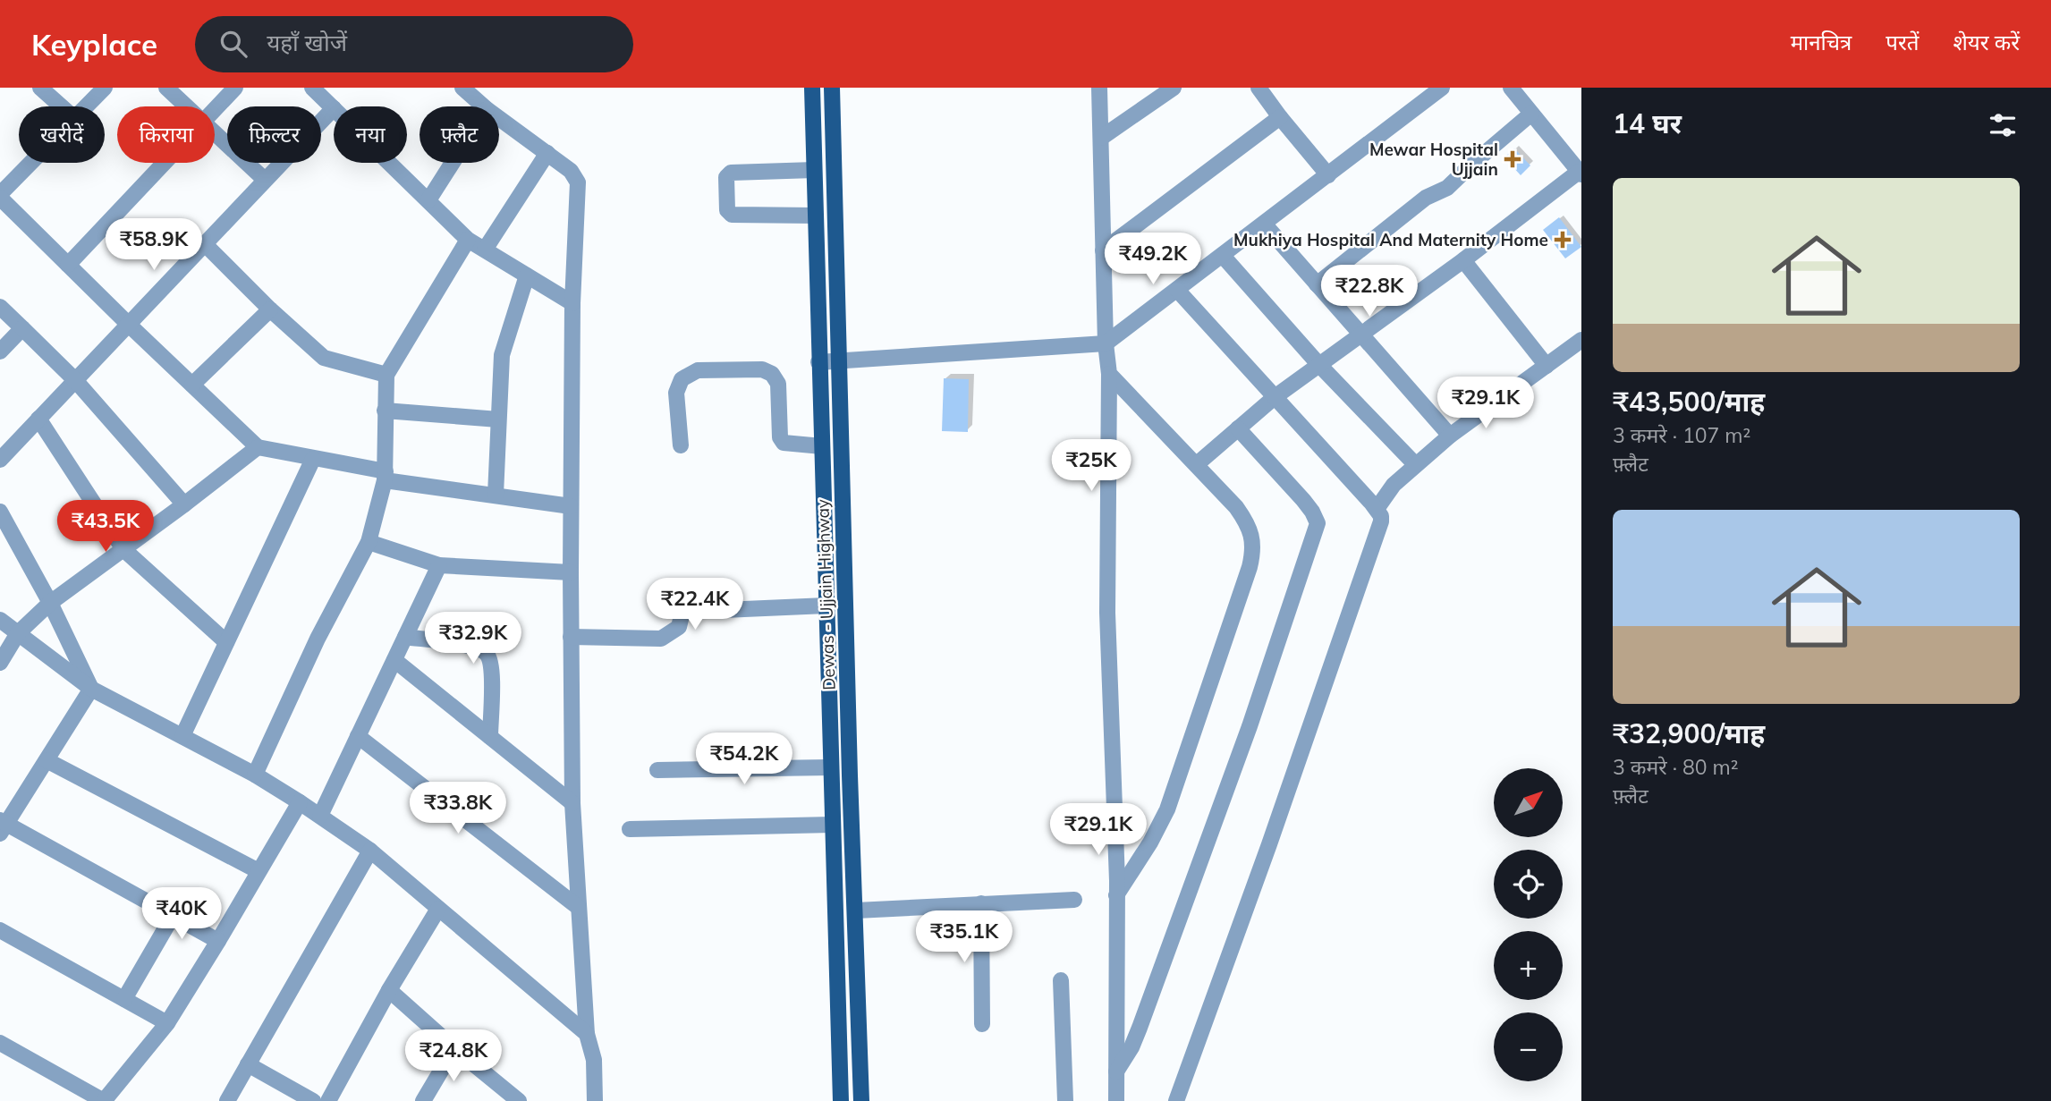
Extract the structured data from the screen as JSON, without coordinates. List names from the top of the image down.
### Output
{
  "streets": {
    "main road": ["Dewas - Ujjain Highway"]
  },
  "places": {
    "health": ["Mewar Hospital Ujjain", "Mukhiya Hospital And Maternity Home"]
  },
  "north": "top right",
  "page": {
    "header": "Keyplace",
    "search": "यहाँ खोजें",
    "nav": ["मानचित्र", "परतें", "शेयर करें"],
    "heading": "14 घर",
    "chip": [
      "खरीदें",
      "किराया",
      "फ़िल्टर",
      "नया",
      "फ़्लैट"
    ],
    "list": [
      {
        "name": "₹43,500/माह",
        "note": "3 कमरे · 107 m² · फ़्लैट"
      },
      {
        "name": "₹32,900/माह",
        "note": "3 कमरे · 80 m² · फ़्लैट"
      }
    ],
    "price": [
      "₹58.9K",
      "₹49.2K",
      "₹22.8K",
      "₹29.1K",
      "₹25K",
      "₹43.5K",
      "₹22.4K",
      "₹32.9K",
      "₹54.2K",
      "₹33.8K",
      "₹29.1K",
      "₹40K",
      "₹35.1K",
      "₹24.8K"
    ],
    "map_buttons": ["+", "−"]
  }
}
